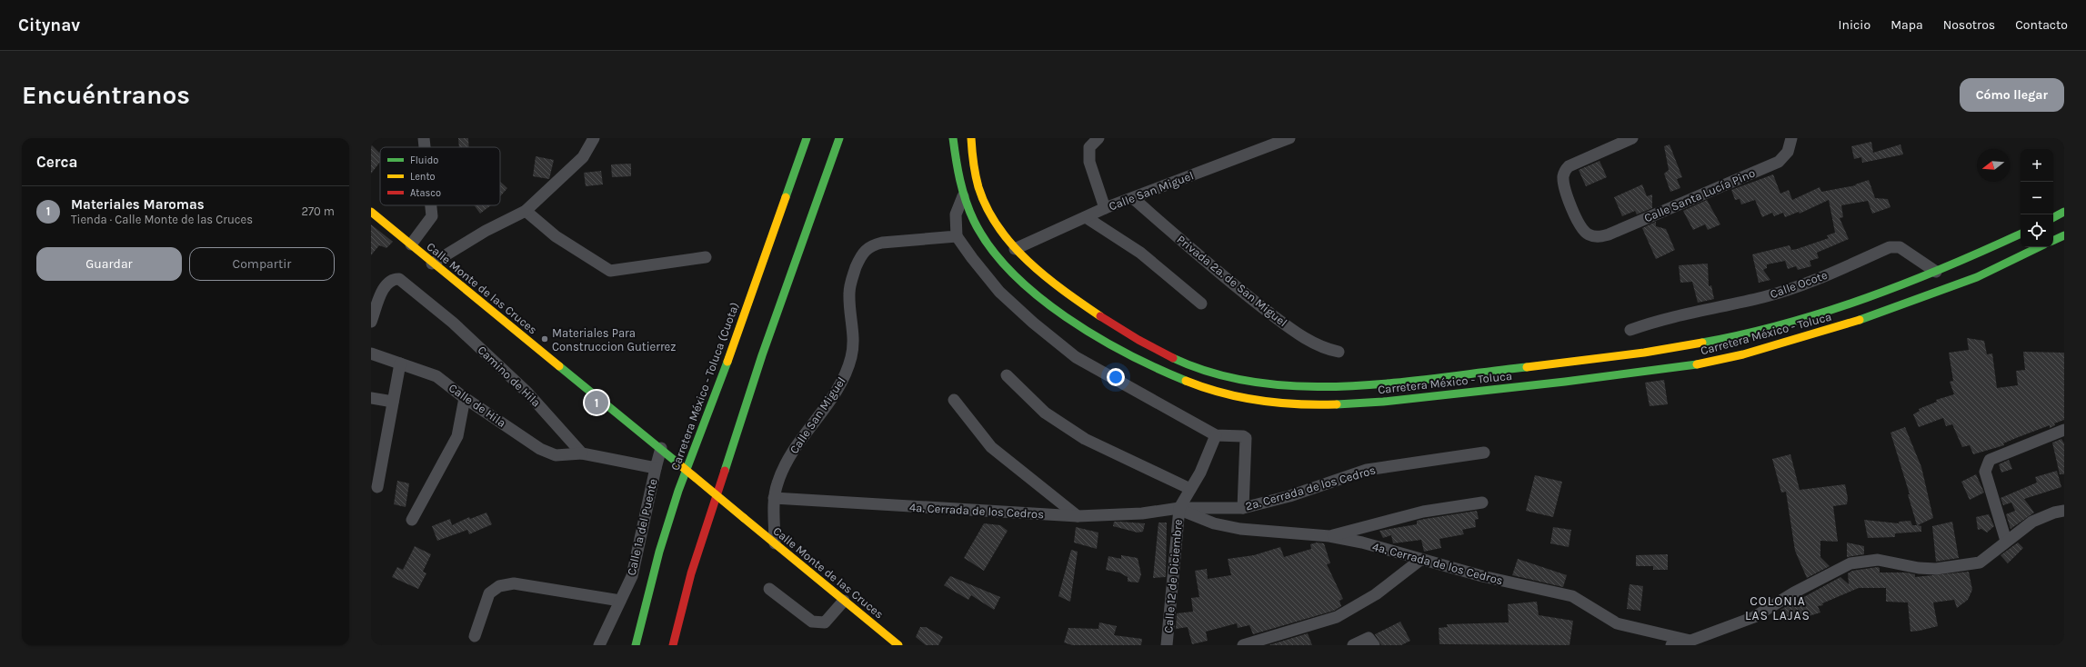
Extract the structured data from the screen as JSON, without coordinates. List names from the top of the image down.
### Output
{
  "streets": {
    "main road": ["Calle Monte de las Cruces", "Carretera México - Toluca", "Carretera México - Toluca (Cuota)"],
    "street": [
      "Calle San Miguel",
      "Calle Santa Lucía Pino",
      "Privada 2a. de San Miguel",
      "Calle Ocote",
      "Camino de Hila",
      "Calle de Hila",
      "2a. Cerrada de los Cedros",
      "4a. Cerrada de los Cedros",
      "Calle 1a del Puente",
      "Calle 12 de Diciembre"
    ]
  },
  "crossings": [
    ["Calle San Miguel", "Privada 2a. de San Miguel"],
    ["Calle San Miguel", "Calle Monte de las Cruces"],
    ["Calle San Miguel", "Carretera México - Toluca"],
    ["Calle San Miguel", "4a. Cerrada de los Cedros"],
    ["Calle Ocote", "Carretera México - Toluca"],
    ["Camino de Hila", "Calle de Hila"],
    ["2a. Cerrada de los Cedros", "4a. Cerrada de los Cedros"],
    ["2a. Cerrada de los Cedros", "Calle 12 de Diciembre"],
    ["4a. Cerrada de los Cedros", "Calle 12 de Diciembre"]
  ],
  "districts": ["COLONIA LAS LAJAS"],
  "places": ["Materiales Para Construccion Gutierrez"],
  "legend": ["Fluido", "Lento", "Atasco"],
  "north": "left",
  "page": {
    "header": "Citynav",
    "nav": [
      "Inicio",
      "Mapa",
      "Nosotros",
      "Contacto"
    ],
    "buttons": [
      "Cómo llegar",
      ["Guardar", "Compartir"]
    ],
    "title": "Encuéntranos",
    "heading": "Cerca",
    "map_buttons": ["+", "−"],
    "list": [
      {
        "mark": "1",
        "name": "Materiales Maromas",
        "note": "Tienda · Calle Monte de las Cruces",
        "value": "270 m"
      }
    ],
    "pins": "1"
  }
}
